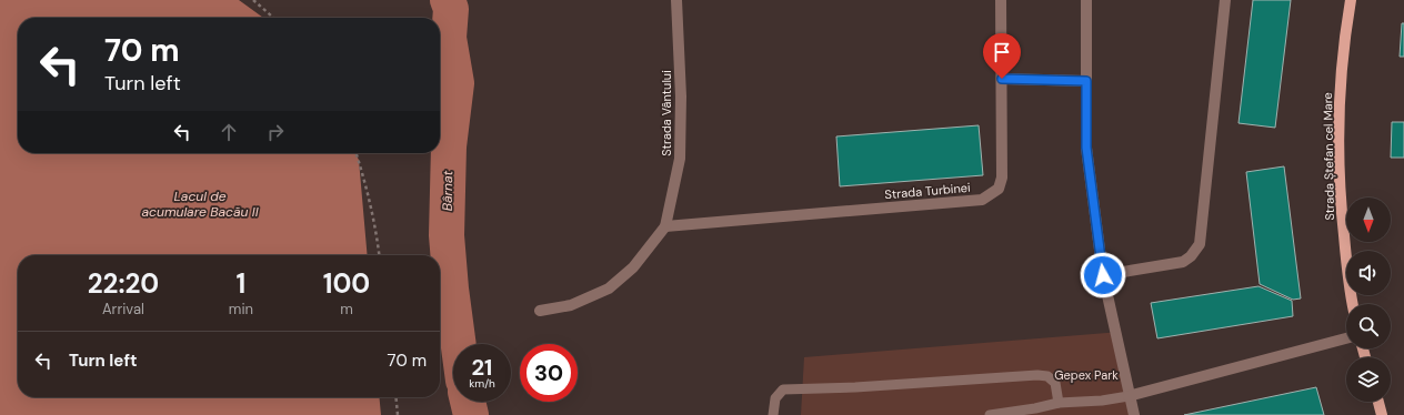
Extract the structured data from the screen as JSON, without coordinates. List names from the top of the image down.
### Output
{
  "streets": {
    "main road": ["Strada Ștefan cel Mare"],
    "street": ["Strada Vântului", "Strada Turbinei"]
  },
  "crossings": [
    ["Strada Vântului", "Strada Turbinei"]
  ],
  "water": ["Bârnat", "Lacul de acumulare Bacău II"],
  "parks": ["Gepex Park"],
  "north": "bottom",
  "page": {
    "turn": ["70 m", "Turn left"],
    "eta": [
      "22:20",
      "Arrival",
      "1",
      "min",
      "100",
      "m"
    ],
    "list": [
      {
        "name": "Turn left",
        "value": "70 m"
      }
    ],
    "speed": "21 km/h",
    "limit": "30"
  }
}
